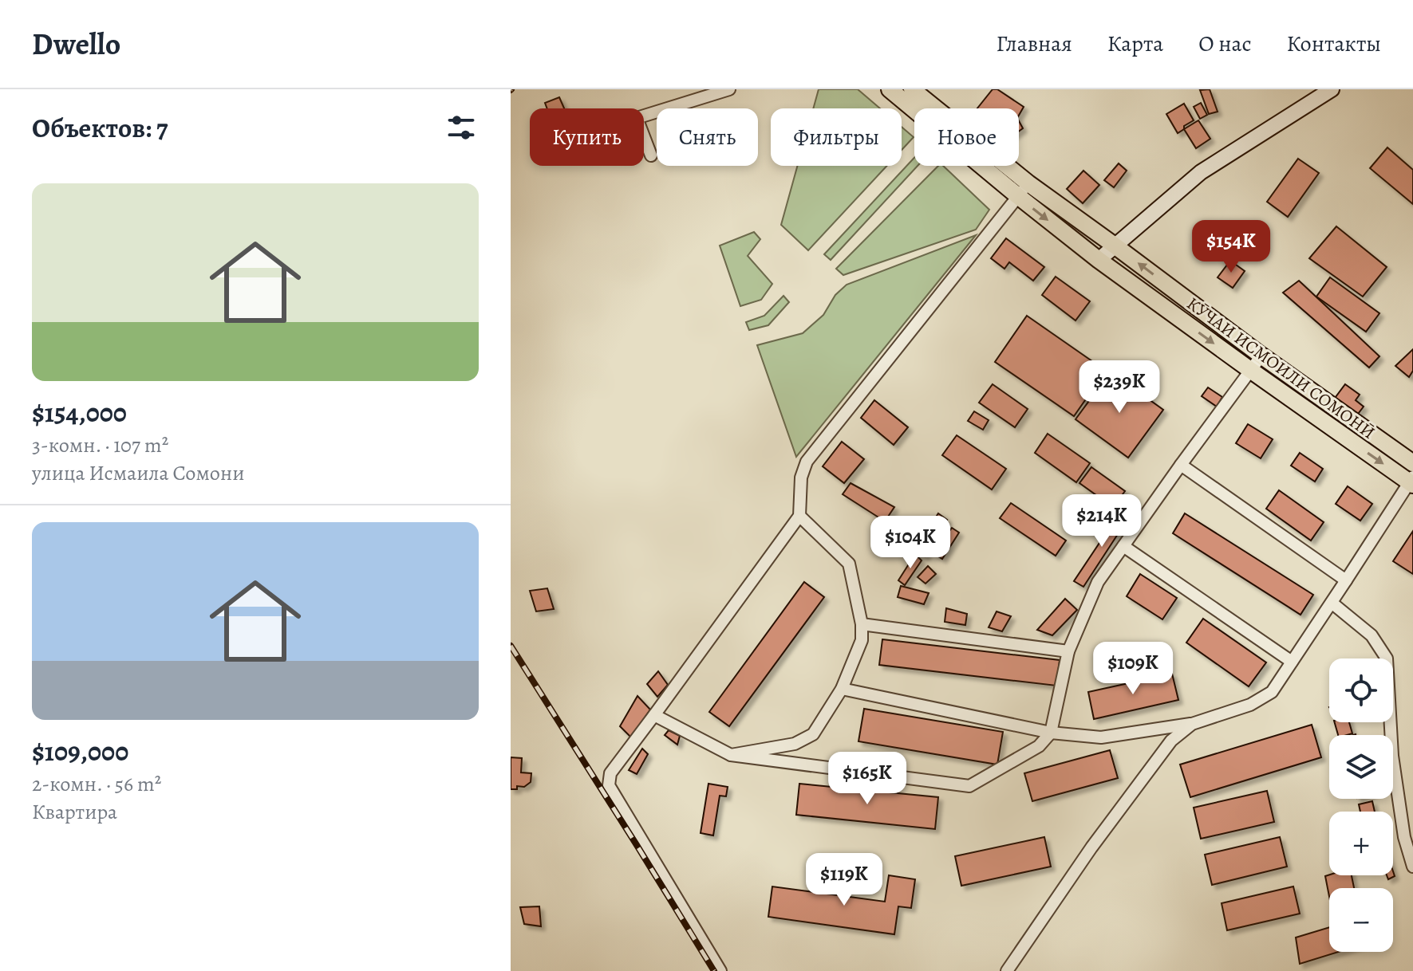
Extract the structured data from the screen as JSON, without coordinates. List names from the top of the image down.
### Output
{
  "streets": {
    "main road": ["КӮЧАИ ИСМОИЛИ СОМОНӢ"]
  },
  "page": {
    "header": "Dwello",
    "nav": [
      "Главная",
      "Карта",
      "О нас",
      "Контакты"
    ],
    "heading": "Объектов: 7",
    "chip": [
      "Купить",
      "Снять",
      "Фильтры",
      "Новое"
    ],
    "list": [
      {
        "name": "$154,000",
        "note": "3-комн. · 107 m² · улица Исмаила Сомони"
      },
      {
        "name": "$109,000",
        "note": "2-комн. · 56 m² · Квартира"
      }
    ],
    "price": [
      "$154K",
      "$239K",
      "$214K",
      "$104K",
      "$109K",
      "$165K",
      "$119K"
    ],
    "map_buttons": ["+", "−"]
  }
}
